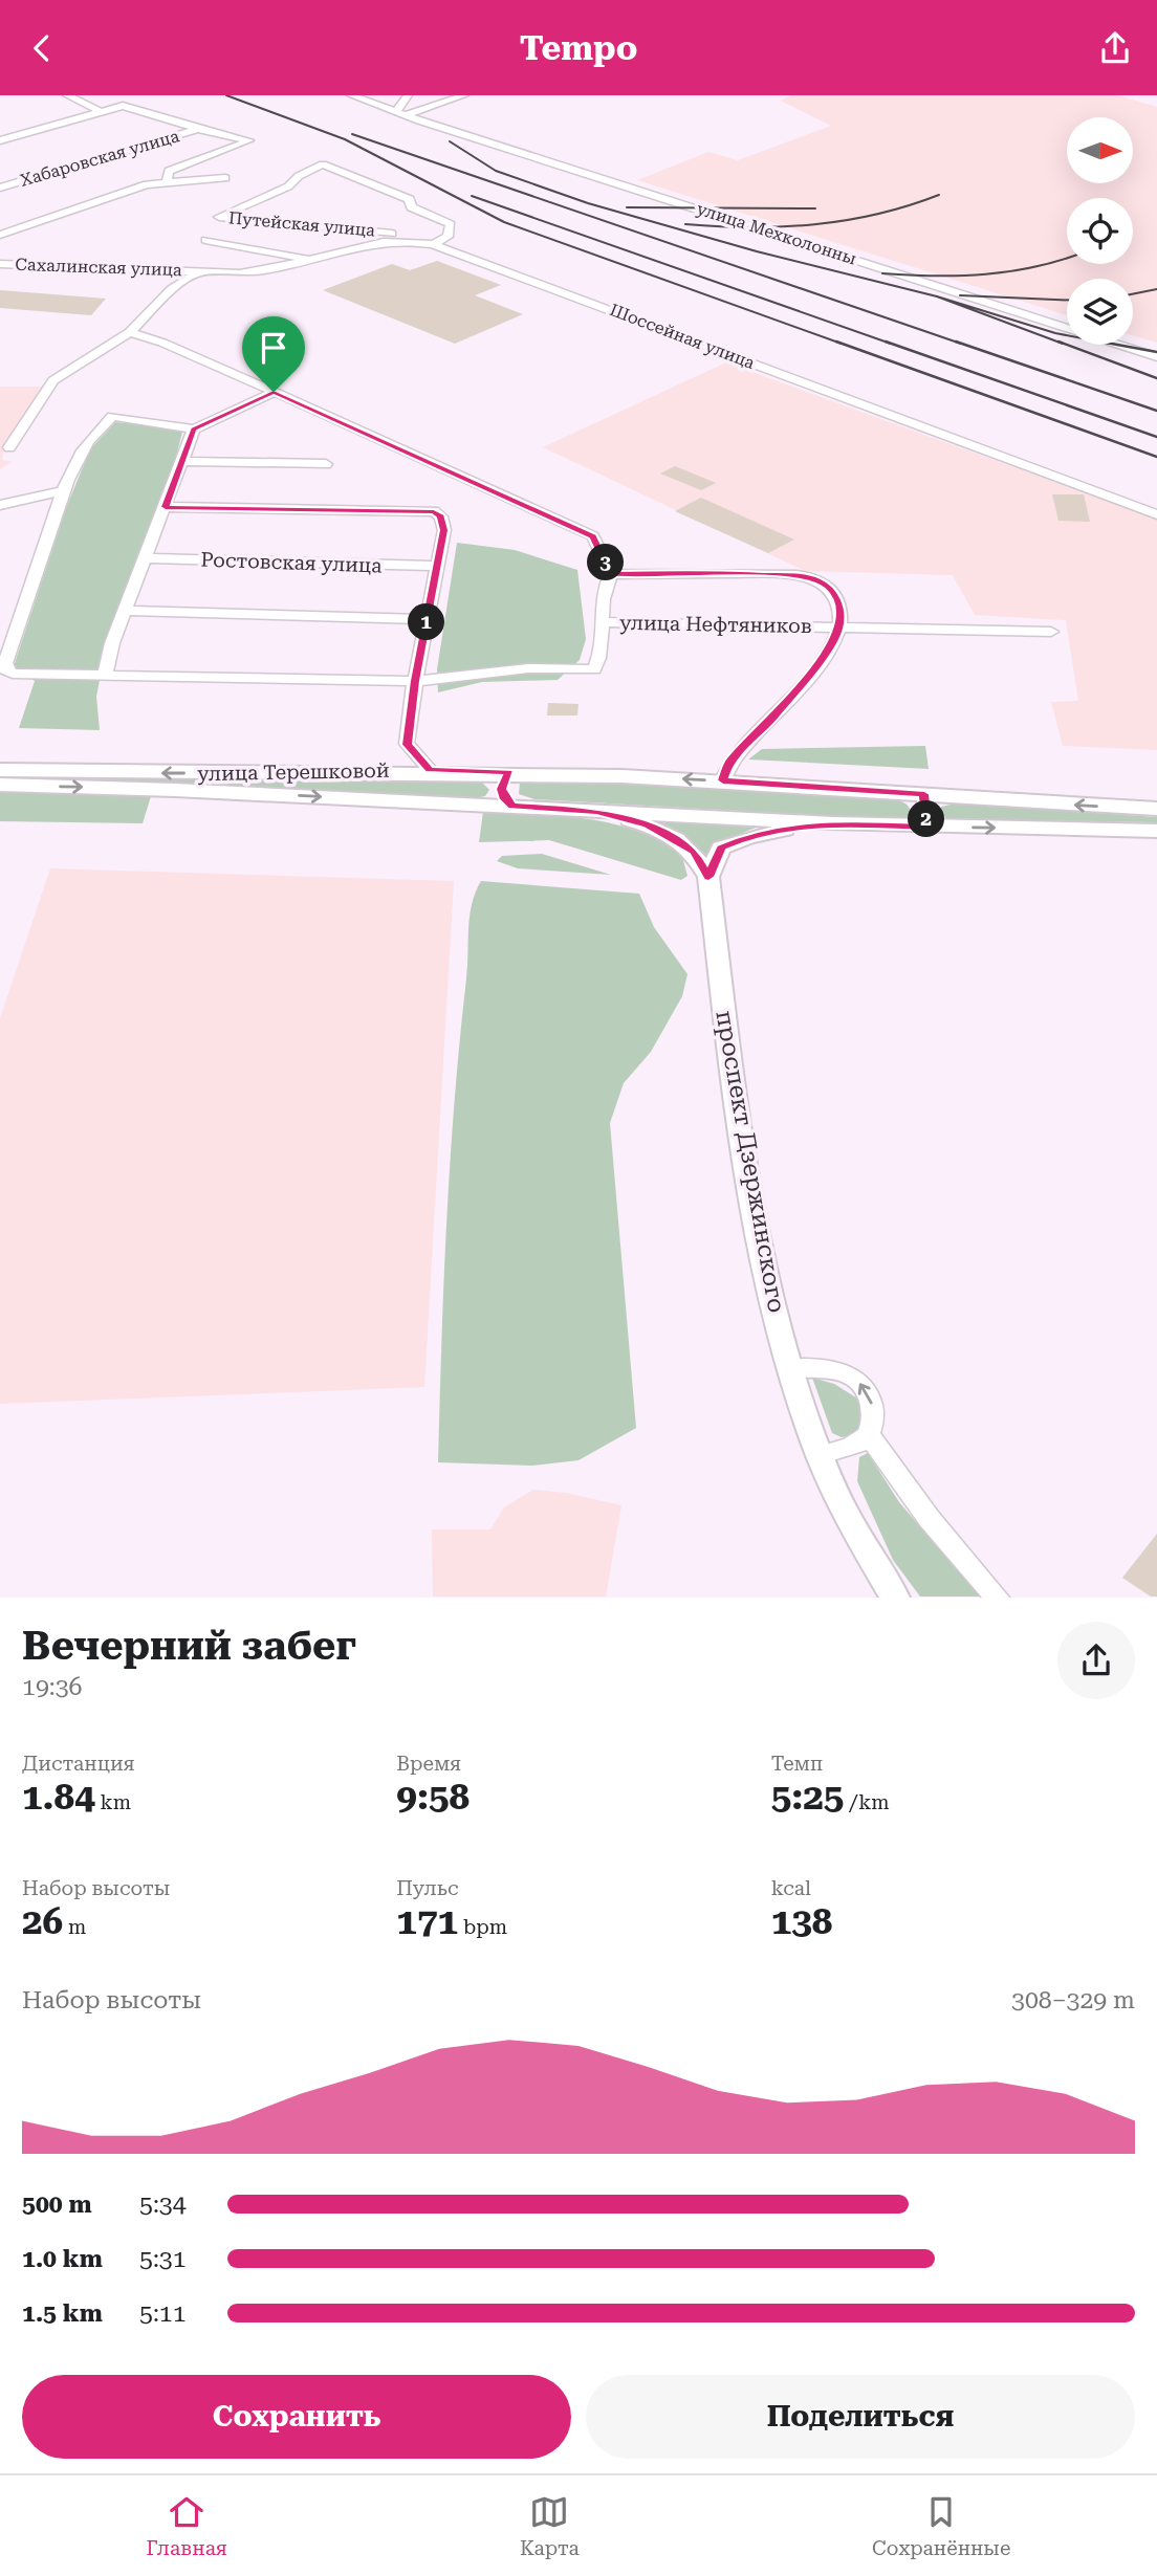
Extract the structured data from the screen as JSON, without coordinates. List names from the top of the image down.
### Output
{
  "streets": {
    "main road": ["улица Терешковой", "проспект Дзержинского"],
    "street": [
      "Хабаровская улица",
      "Путейская улица",
      "улица Мехколонны",
      "Сахалинская улица",
      "Шоссейная улица",
      "Ростовская улица",
      "улица Нефтяников"
    ]
  },
  "crossings": [
    ["Путейская улица", "Шоссейная улица"],
    ["Сахалинская улица", "Шоссейная улица"]
  ],
  "north": "right",
  "page": {
    "header": "Tempo",
    "pins": ["3", "1", "2"],
    "heading": ["Вечерний забег", "19:36"],
    "stats": [
      ["Дистанция", "1.84 km"],
      ["Время", "9:58"],
      ["Темп", "5:25 /km"],
      ["Набор высоты", "26 m"],
      ["Пульс", "171 bpm"],
      ["kcal", "138"]
    ],
    "chart": ["Набор высоты", "308–329 m"],
    "list": [
      {
        "name": "500 m",
        "note": "5:34"
      },
      {
        "name": "1.0 km",
        "note": "5:31"
      },
      {
        "name": "1.5 km",
        "note": "5:11"
      }
    ],
    "buttons": ["Сохранить", "Поделиться"],
    "tabs": ["Главная", "Карта", "Сохранённые"]
  }
}
